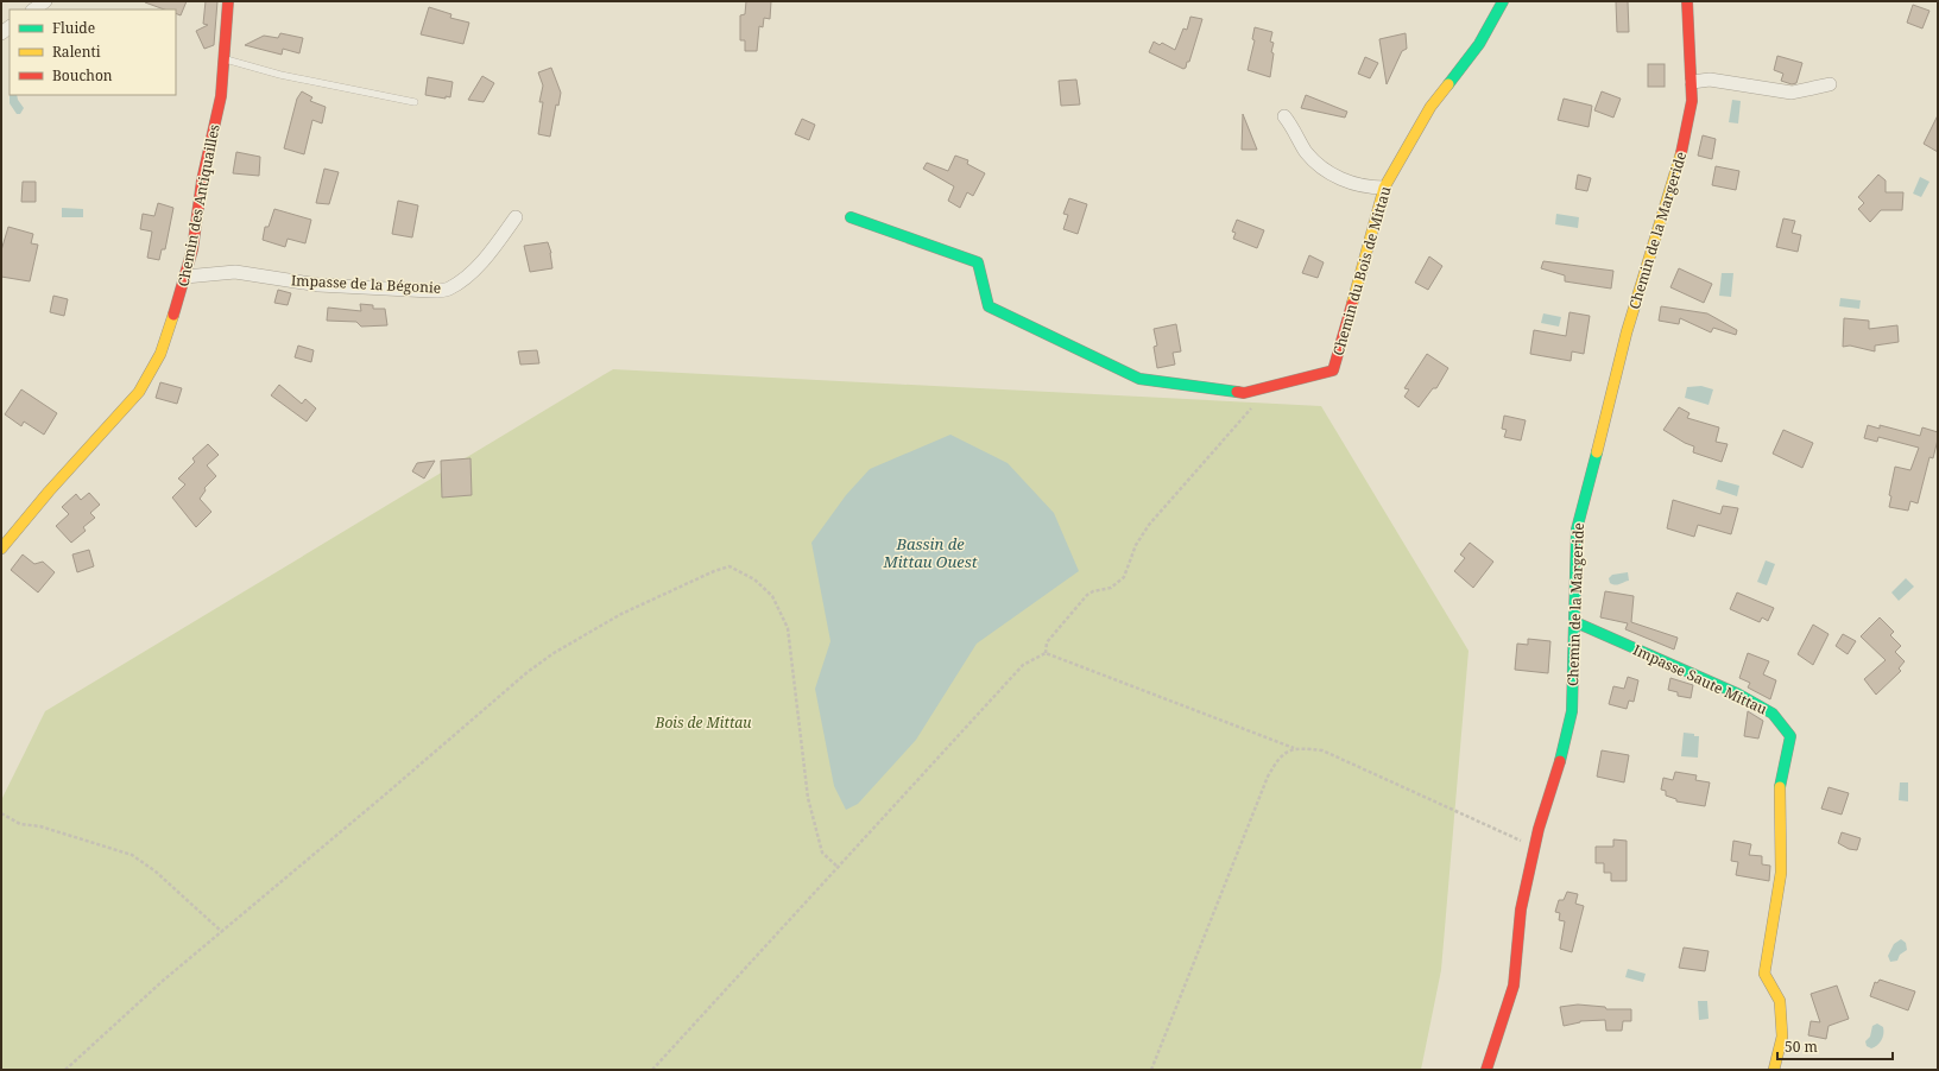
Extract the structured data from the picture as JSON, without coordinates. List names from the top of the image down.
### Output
{
  "streets": {
    "street": [
      "Chemin des Antiquailles",
      "Chemin de la Margeride",
      "Chemin du Bois de Mittau",
      "Impasse de la Bégonie",
      "Impasse Saute Mittau"
    ]
  },
  "crossings": [
    ["Chemin des Antiquailles", "Impasse de la Bégonie"],
    ["Chemin de la Margeride", "Impasse Saute Mittau"]
  ],
  "water": ["Bassin de Mittau Ouest"],
  "parks": ["Bois de Mittau"],
  "legend": ["Fluide", "Ralenti", "Bouchon"],
  "scale_bar": "50 m"
}
